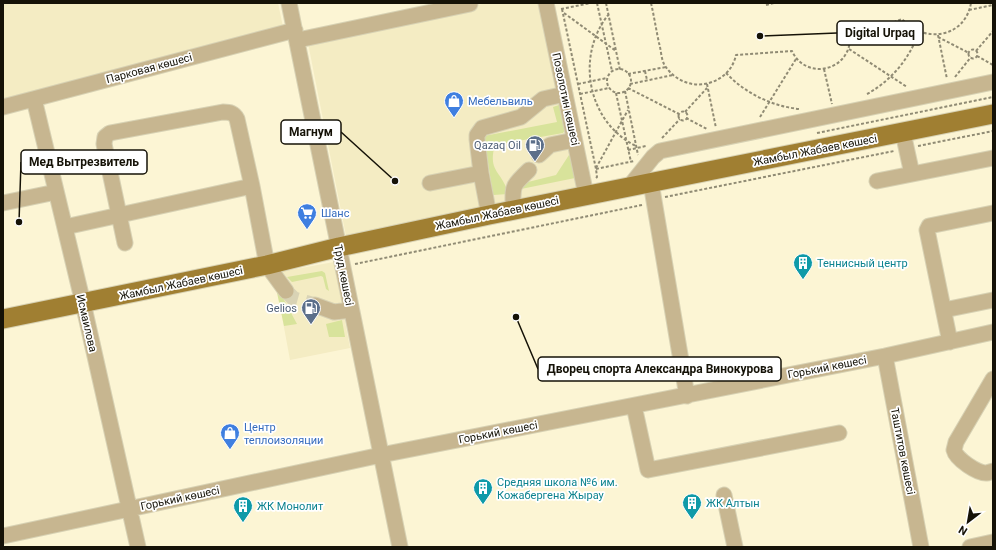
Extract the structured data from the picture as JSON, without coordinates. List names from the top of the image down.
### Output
{
  "streets": {
    "main road": ["Жамбыл Жабаев көшесі"],
    "street": [
      "Парковая көшесі",
      "Позолотин көшесі",
      "Труд көшесі",
      "Исмаилова",
      "Горький көшесі",
      "Таштитов көшесі"
    ]
  },
  "crossings": [
    ["Парковая көшесі", "Труд көшесі"],
    ["Парковая көшесі", "Исмаилова"],
    ["Позолотин көшесі", "Жамбыл Жабаев көшесі"],
    ["Жамбыл Жабаев көшесі", "Труд көшесі"],
    ["Жамбыл Жабаев көшесі", "Исмаилова"],
    ["Труд көшесі", "Горький көшесі"],
    ["Исмаилова", "Горький көшесі"],
    ["Горький көшесі", "Таштитов көшесі"]
  ],
  "places": {
    "other": [
      "Digital Urpaq",
      "Магнум",
      "Мед Вытрезвитель",
      "Дворец спорта Александра Винокурова"
    ],
    "shop": ["Мебельвиль", "Центр теплоизоляции"],
    "fuel station": ["Qazaq Oil", "Gelios"],
    "supermarket": ["Шанс"],
    "building": [
      "Теннисный центр",
      "Средняя школа №6 им. Кожабергена Жырау",
      "ЖК Алтын",
      "ЖК Монолит"
    ]
  },
  "north": "bottom left"
}
